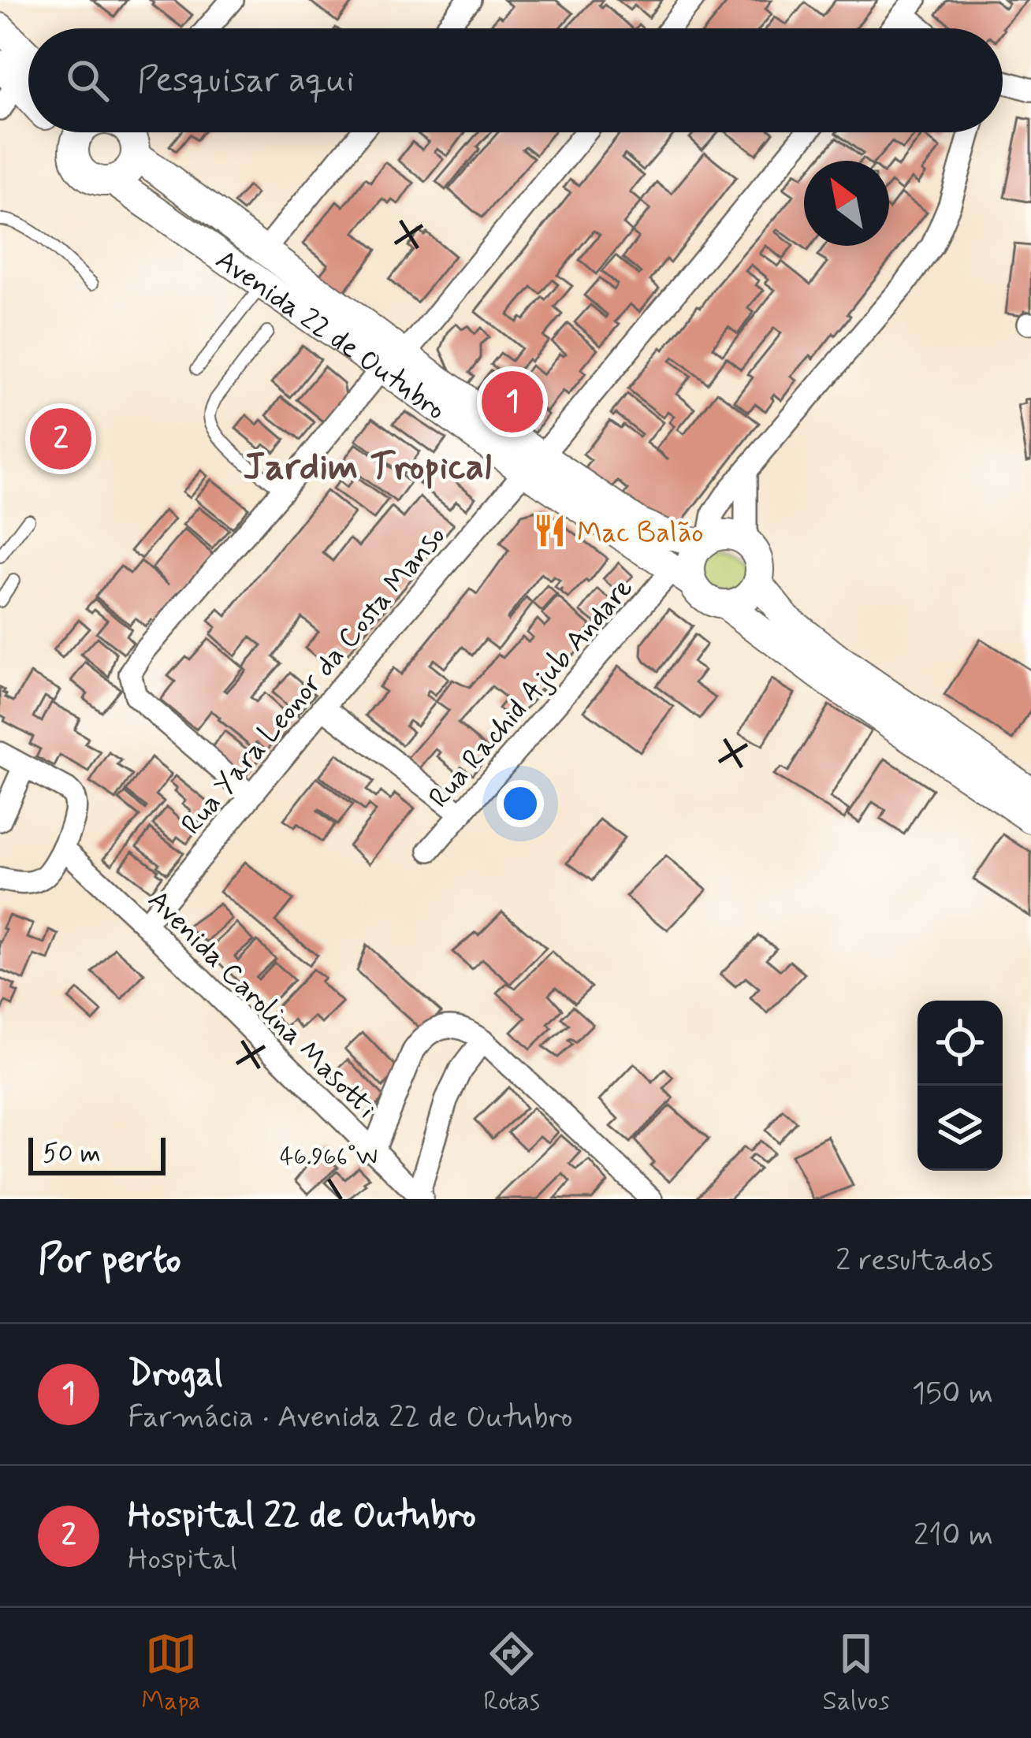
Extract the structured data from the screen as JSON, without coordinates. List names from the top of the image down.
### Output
{
  "streets": {
    "street": [
      "Avenida 22 de Outubro",
      "Rua Yara Leonor da Costa Manso",
      "Rua Rachid Ajub Andare",
      "Avenida Carolina Masotti"
    ]
  },
  "crossings": [
    ["Avenida 22 de Outubro", "Rua Yara Leonor da Costa Manso"],
    ["Avenida 22 de Outubro", "Rua Rachid Ajub Andare"],
    ["Rua Yara Leonor da Costa Manso", "Avenida Carolina Masotti"]
  ],
  "districts": ["Jardim Tropical"],
  "places": {
    "restaurant": ["Mac Balão"]
  },
  "scale_bar": "50 m",
  "north": "top left",
  "page": {
    "search": "Pesquisar aqui",
    "pins": ["1", "2"],
    "scale": "50 m",
    "heading": ["Por perto", "2 resultados"],
    "list": [
      {
        "mark": "1",
        "name": "Drogal",
        "note": "Farmácia · Avenida 22 de Outubro",
        "value": "150 m"
      },
      {
        "mark": "2",
        "name": "Hospital 22 de Outubro",
        "note": "Hospital",
        "value": "210 m"
      }
    ],
    "nav": ["Mapa", "Rotas", "Salvos"]
  },
  "coordinates": ["46.966°W"]
}
